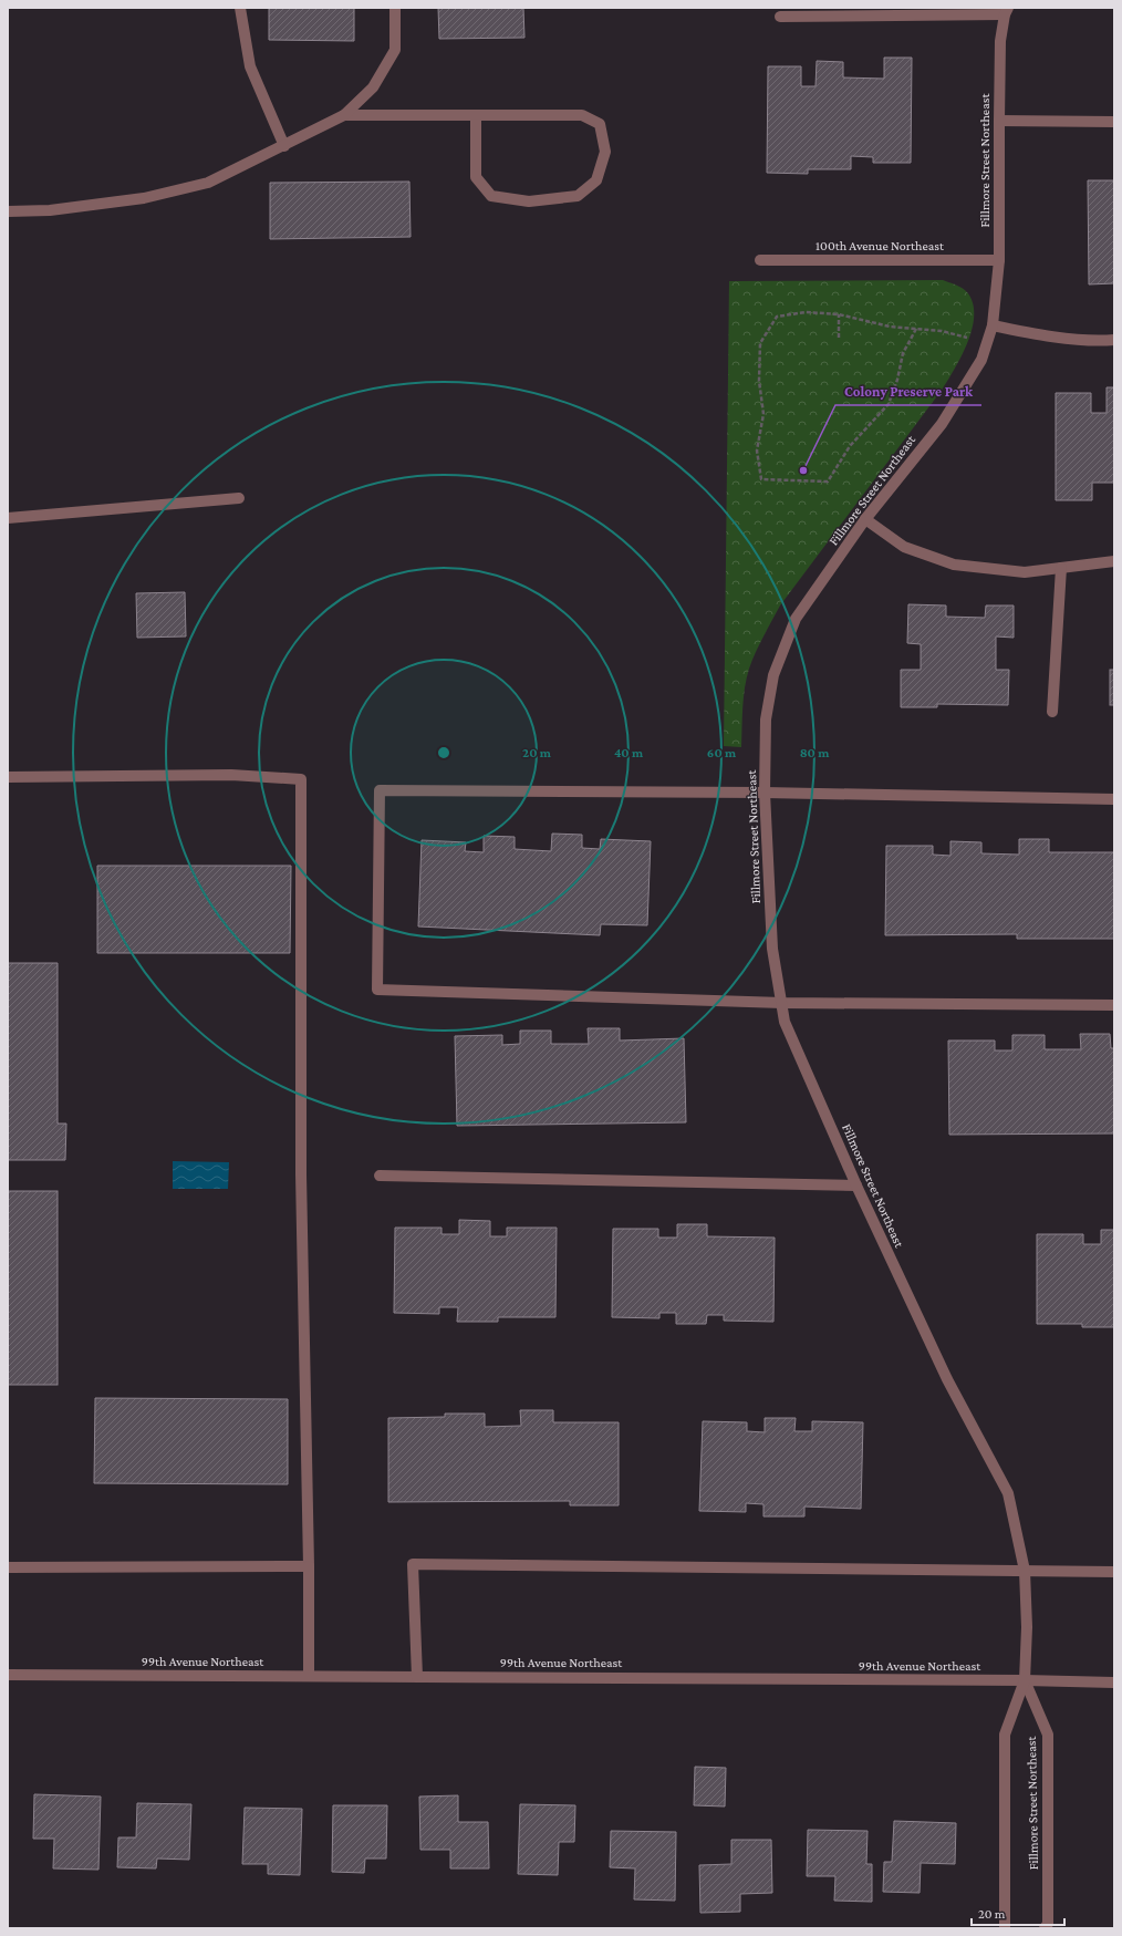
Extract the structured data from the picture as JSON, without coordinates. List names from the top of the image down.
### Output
{
  "streets": {
    "street": ["Fillmore Street Northeast", "100th Avenue Northeast", "99th Avenue Northeast"]
  },
  "crossings": [
    ["Fillmore Street Northeast", "100th Avenue Northeast"],
    ["Fillmore Street Northeast", "99th Avenue Northeast"]
  ],
  "places": ["Colony Preserve Park"],
  "scale_bar": "20 m",
  "rings": [
    "20 m",
    "40 m",
    "60 m",
    "80 m"
  ]
}
